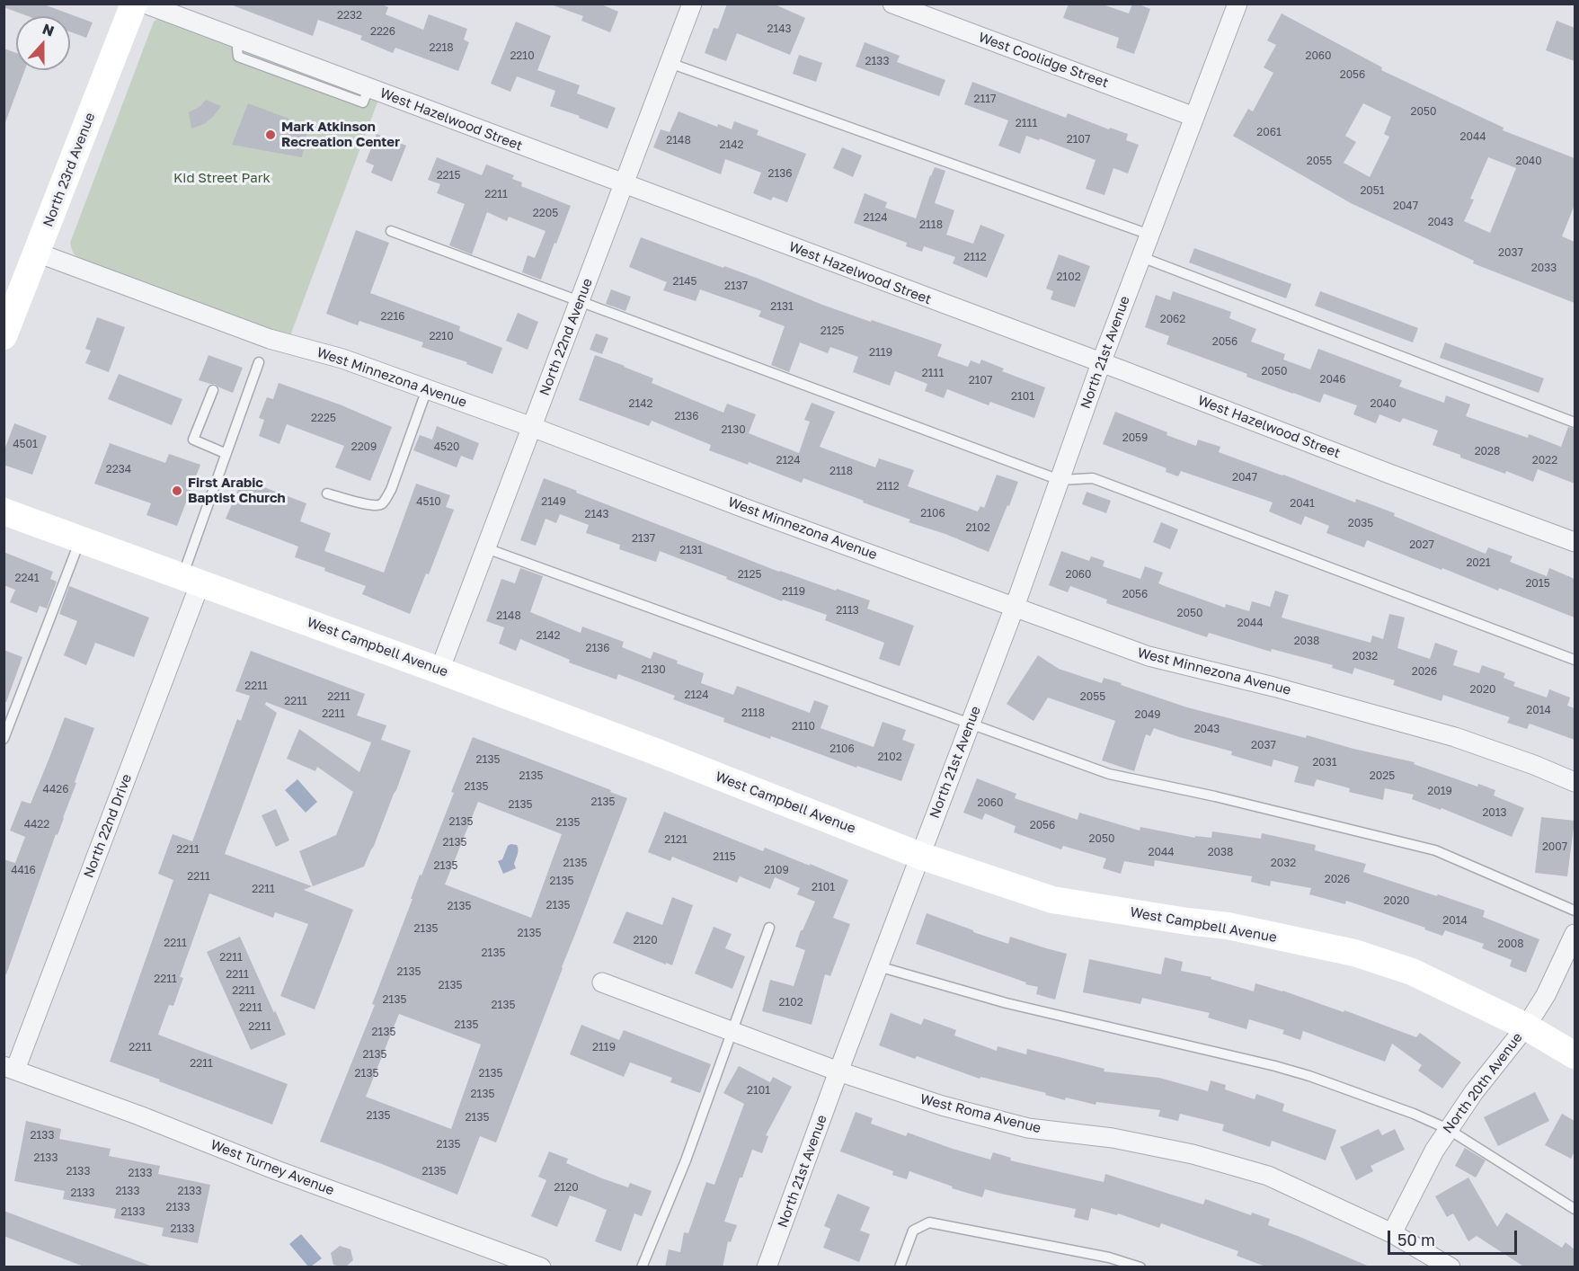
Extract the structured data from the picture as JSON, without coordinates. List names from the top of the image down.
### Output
{
  "streets": {
    "street": [
      "West Coolidge Street",
      "West Hazelwood Street",
      "North 23rd Avenue",
      "North 22nd Avenue",
      "North 21st Avenue",
      "West Minnezona Avenue",
      "West Campbell Avenue",
      "North 22nd Drive",
      "North 20th Avenue",
      "West Roma Avenue",
      "West Turney Avenue"
    ]
  },
  "crossings": [
    ["West Coolidge Street", "North 21st Avenue"],
    ["West Hazelwood Street", "North 22nd Avenue"],
    ["West Hazelwood Street", "North 21st Avenue"],
    ["North 23rd Avenue", "West Minnezona Avenue"],
    ["North 22nd Avenue", "West Minnezona Avenue"],
    ["North 22nd Avenue", "West Campbell Avenue"],
    ["North 21st Avenue", "West Minnezona Avenue"],
    ["North 21st Avenue", "West Campbell Avenue"],
    ["North 21st Avenue", "West Roma Avenue"],
    ["West Campbell Avenue", "North 22nd Drive"],
    ["West Campbell Avenue", "North 20th Avenue"],
    ["North 22nd Drive", "West Turney Avenue"],
    ["North 20th Avenue", "West Roma Avenue"]
  ],
  "parks": ["Kid Street Park"],
  "places": ["Mark Atkinson Recreation Center", "First Arabic Baptist Church"],
  "house_numbers": [
    "2232",
    "2143",
    "2226",
    "2218",
    "2210",
    "2060",
    "2133",
    "2056",
    "2117",
    "2050",
    "2111",
    "2061",
    "2044",
    "2107",
    "2148",
    "2142",
    "2055",
    "2040",
    "2136",
    "2215",
    "2051",
    "2211",
    "2047",
    "2205",
    "2124",
    "2043",
    "2118",
    "2037",
    "2112",
    "2033",
    "2102",
    "2145",
    "2137",
    "2131",
    "2216",
    "2062",
    "2125",
    "2210",
    "2056",
    "2119",
    "2050",
    "2111",
    "2046",
    "2107",
    "2101",
    "2142",
    "2040",
    "2136",
    "2225",
    "2130",
    "2059",
    "4501",
    "2209",
    "4520",
    "2028",
    "2124",
    "2022",
    "2234",
    "2118",
    "2047",
    "2112",
    "4510",
    "2149",
    "2041",
    "2106",
    "2143",
    "2035",
    "2102",
    "2137",
    "2027",
    "2131",
    "2021",
    "2125",
    "2060",
    "2241",
    "2015",
    "2119",
    "2056",
    "2113",
    "2050",
    "2148",
    "2044",
    "2142",
    "2038",
    "2136",
    "2032",
    "2130",
    "2026",
    "2211",
    "2020",
    "2124",
    "2211",
    "2055",
    "2211",
    "2014",
    "2118",
    "2211",
    "2049",
    "2110",
    "2043",
    "2037",
    "2106",
    "2102",
    "2135",
    "2031",
    "2135",
    "2025",
    "2135",
    "4426",
    "2019",
    "2135",
    "2060",
    "2135",
    "2013",
    "2135",
    "2135",
    "4422",
    "2056",
    "2050",
    "2121",
    "2135",
    "2007",
    "2211",
    "2044",
    "2038",
    "2115",
    "2135",
    "2032",
    "2135",
    "4416",
    "2109",
    "2211",
    "2026",
    "2135",
    "2101",
    "2211",
    "2020",
    "2135",
    "2135",
    "2014",
    "2135",
    "2135",
    "2120",
    "2211",
    "2008",
    "2135",
    "2211",
    "2135",
    "2211",
    "2211",
    "2135",
    "2211",
    "2135",
    "2102",
    "2135",
    "2211",
    "2135",
    "2211",
    "2135",
    "2211",
    "2119",
    "2135",
    "2211",
    "2135",
    "2135",
    "2101",
    "2135",
    "2135",
    "2135",
    "2133",
    "2135",
    "2133",
    "2133",
    "2135",
    "2133",
    "2120",
    "2133",
    "2133",
    "2133",
    "2133",
    "2133",
    "2133"
  ],
  "scale_bar": "50 m",
  "north": "top"
}
